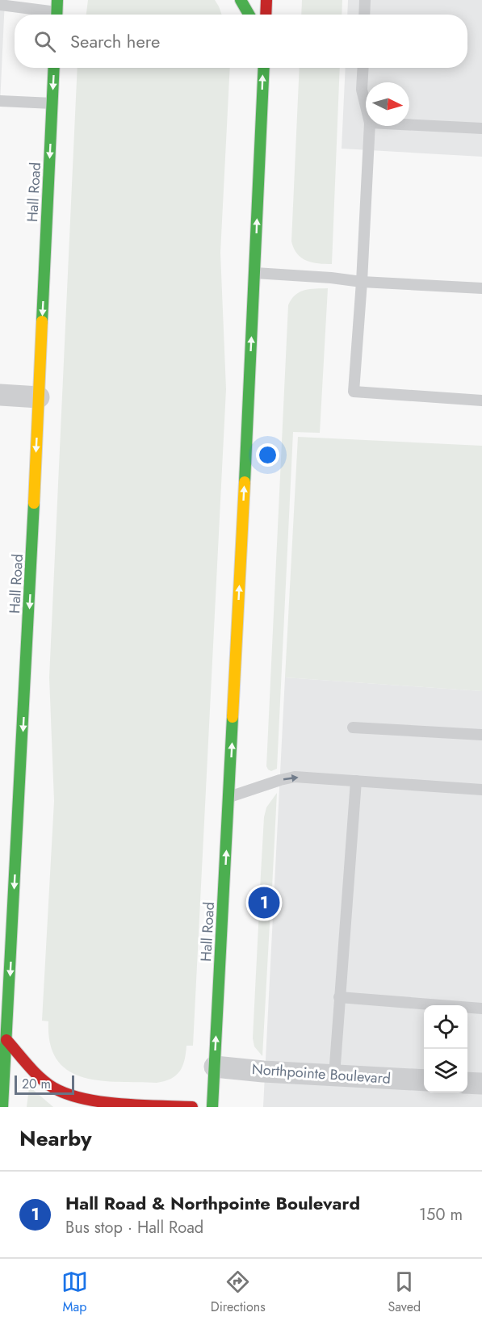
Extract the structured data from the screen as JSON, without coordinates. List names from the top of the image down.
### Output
{
  "streets": {
    "highway": ["Hall Road"],
    "street": ["Northpointe Boulevard"]
  },
  "crossings": [
    ["Hall Road", "Northpointe Boulevard"]
  ],
  "scale_bar": "20 m",
  "north": "right",
  "page": {
    "search": "Search here",
    "pins": "1",
    "scale": "20 m",
    "heading": "Nearby",
    "list": [
      {
        "mark": "1",
        "name": "Hall Road & Northpointe Boulevard",
        "note": "Bus stop · Hall Road",
        "value": "150 m"
      }
    ],
    "nav": ["Map", "Directions", "Saved"]
  }
}
